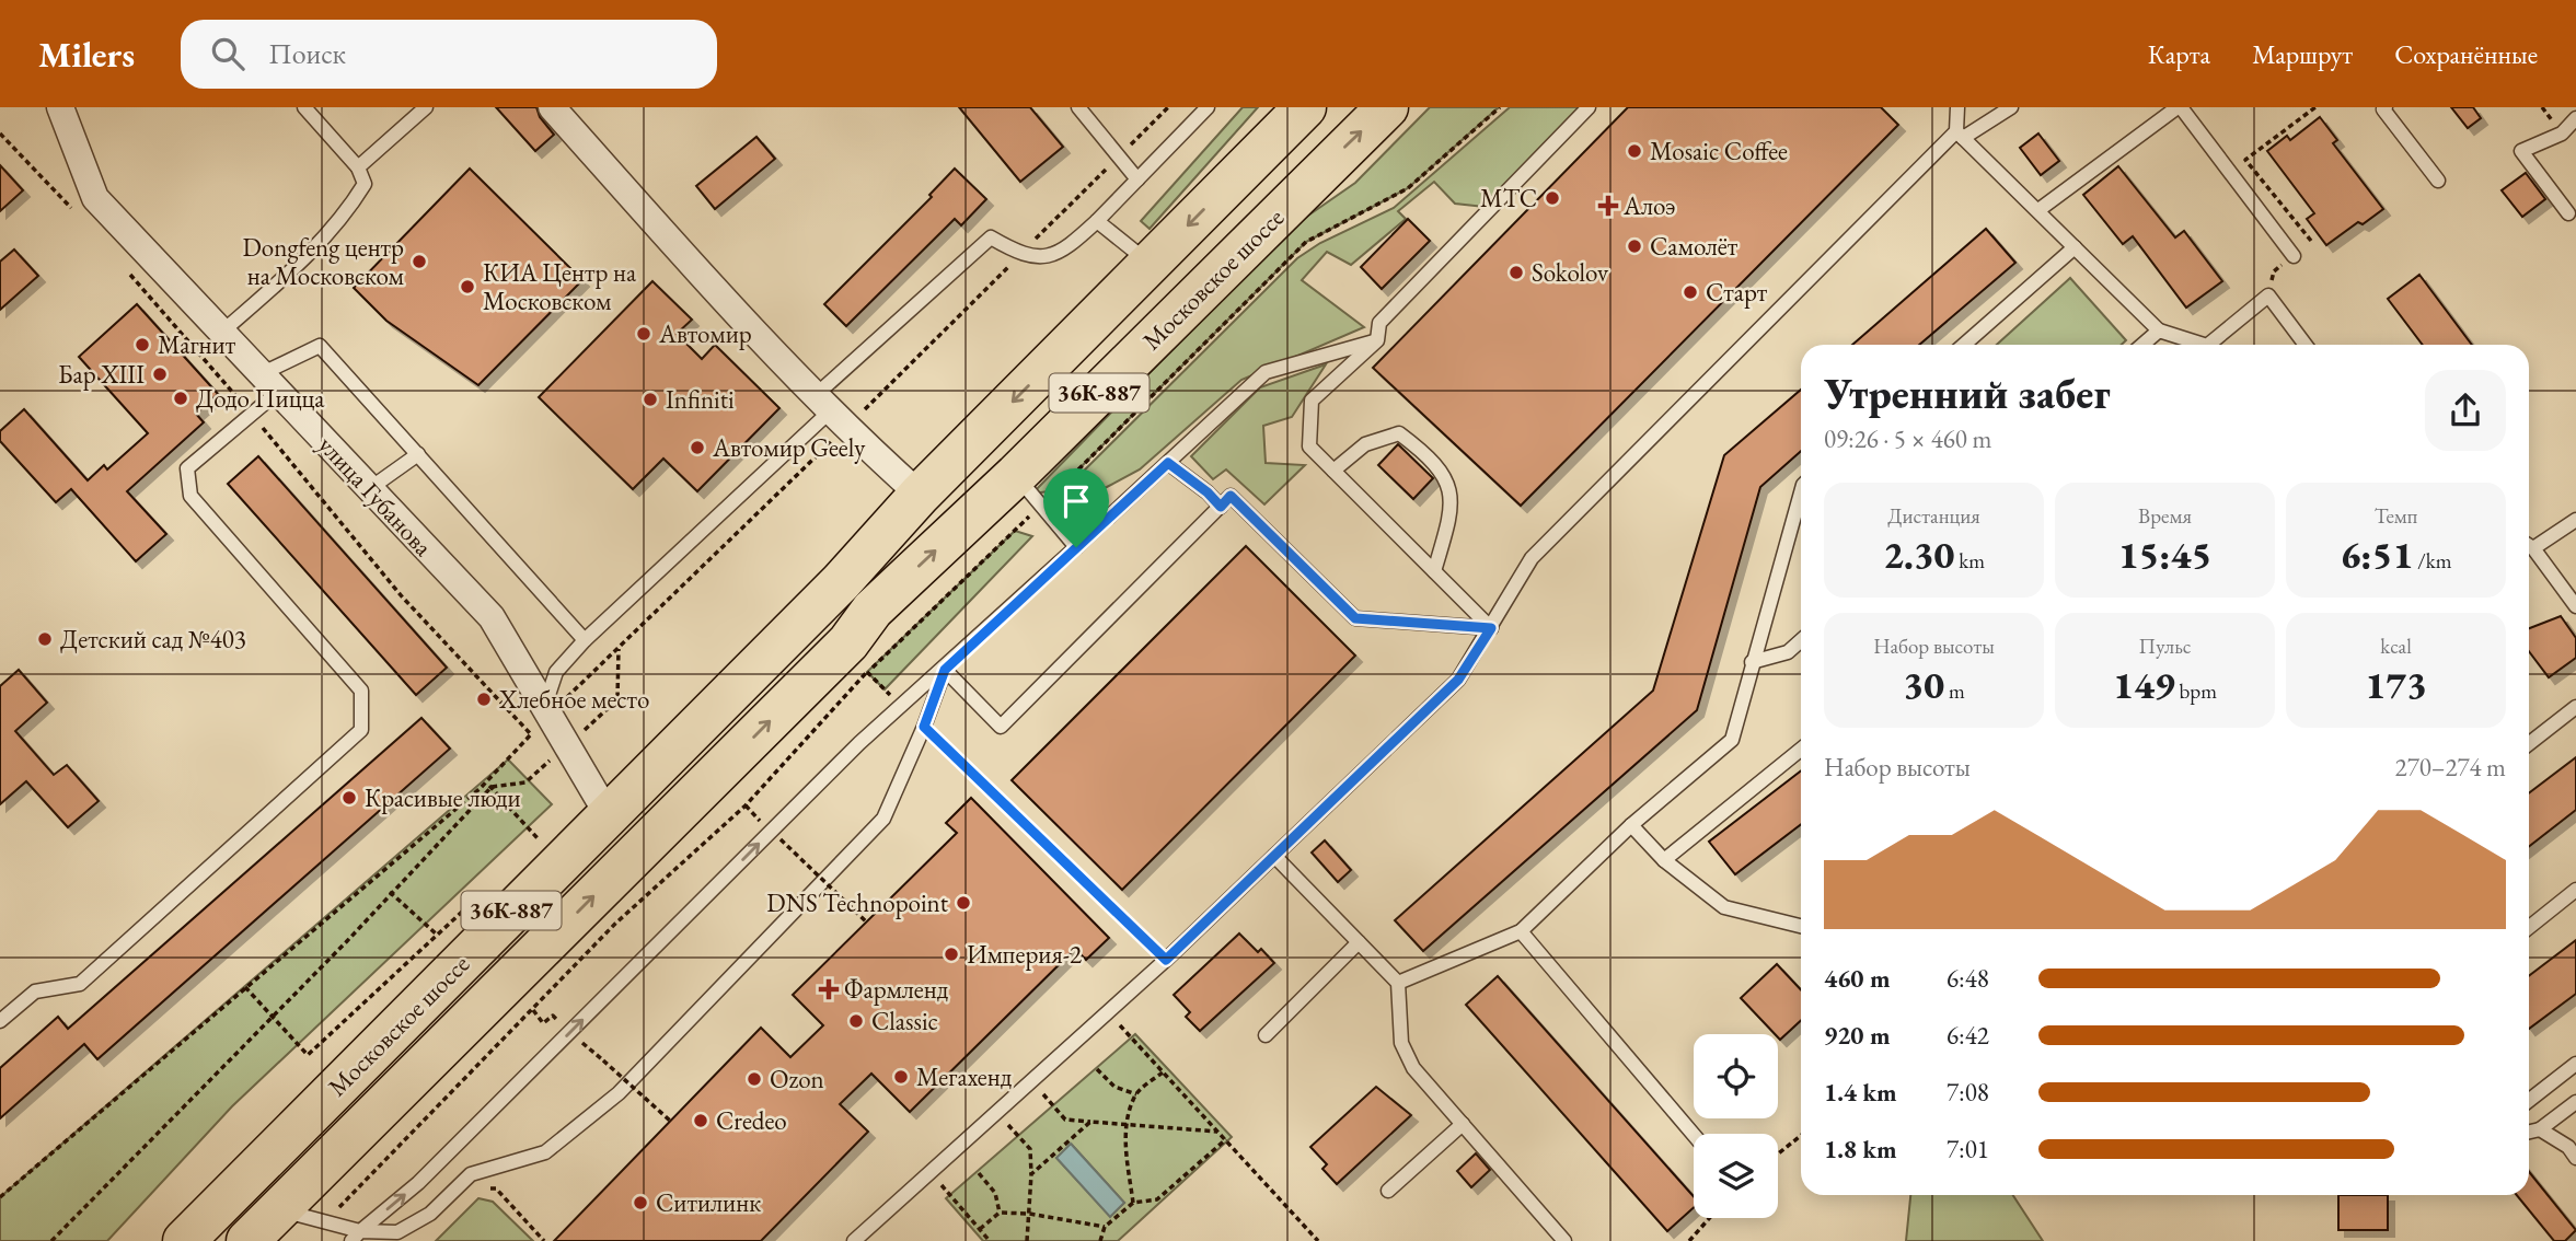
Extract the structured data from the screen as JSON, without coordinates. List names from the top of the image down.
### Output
{
  "streets": {
    "main road": ["Московское шоссе", "36К-887"],
    "street": ["улица Губанова"]
  },
  "crossings": [
    ["Московское шоссе", "улица Губанова"]
  ],
  "places": {
    "other": [
      "Mosaic Coffee",
      "МТС",
      "Самолёт",
      "Dongfeng центр на Московском",
      "Sokolov",
      "КИА Центр на Московском",
      "Старт",
      "Автомир",
      "Магнит",
      "Бар XIII",
      "Додо Пицца",
      "Infiniti",
      "Автомир Geely",
      "Детский сад №403",
      "Хлебное место",
      "Красивые люди",
      "DNS Technopoint",
      "Империя-2",
      "Classic",
      "Мегахенд",
      "Ozon",
      "Credeo",
      "Ситилинк"
    ],
    "health": ["Алоэ", "Фармленд"]
  },
  "page": {
    "header": "Milers",
    "search": "Поиск",
    "nav": ["Карта", "Маршрут", "Сохранённые"],
    "heading": ["Утренний забег", "09:26 · 5 × 460 m"],
    "stats": [
      ["Дистанция", "2.30 km"],
      ["Время", "15:45"],
      ["Темп", "6:51 /km"],
      ["Набор высоты", "30 m"],
      ["Пульс", "149 bpm"],
      ["kcal", "173"]
    ],
    "chart": ["Набор высоты", "270–274 m"],
    "list": [
      {
        "name": "460 m",
        "note": "6:48"
      },
      {
        "name": "920 m",
        "note": "6:42"
      },
      {
        "name": "1.4 km",
        "note": "7:08"
      },
      {
        "name": "1.8 km",
        "note": "7:01"
      }
    ]
  }
}
